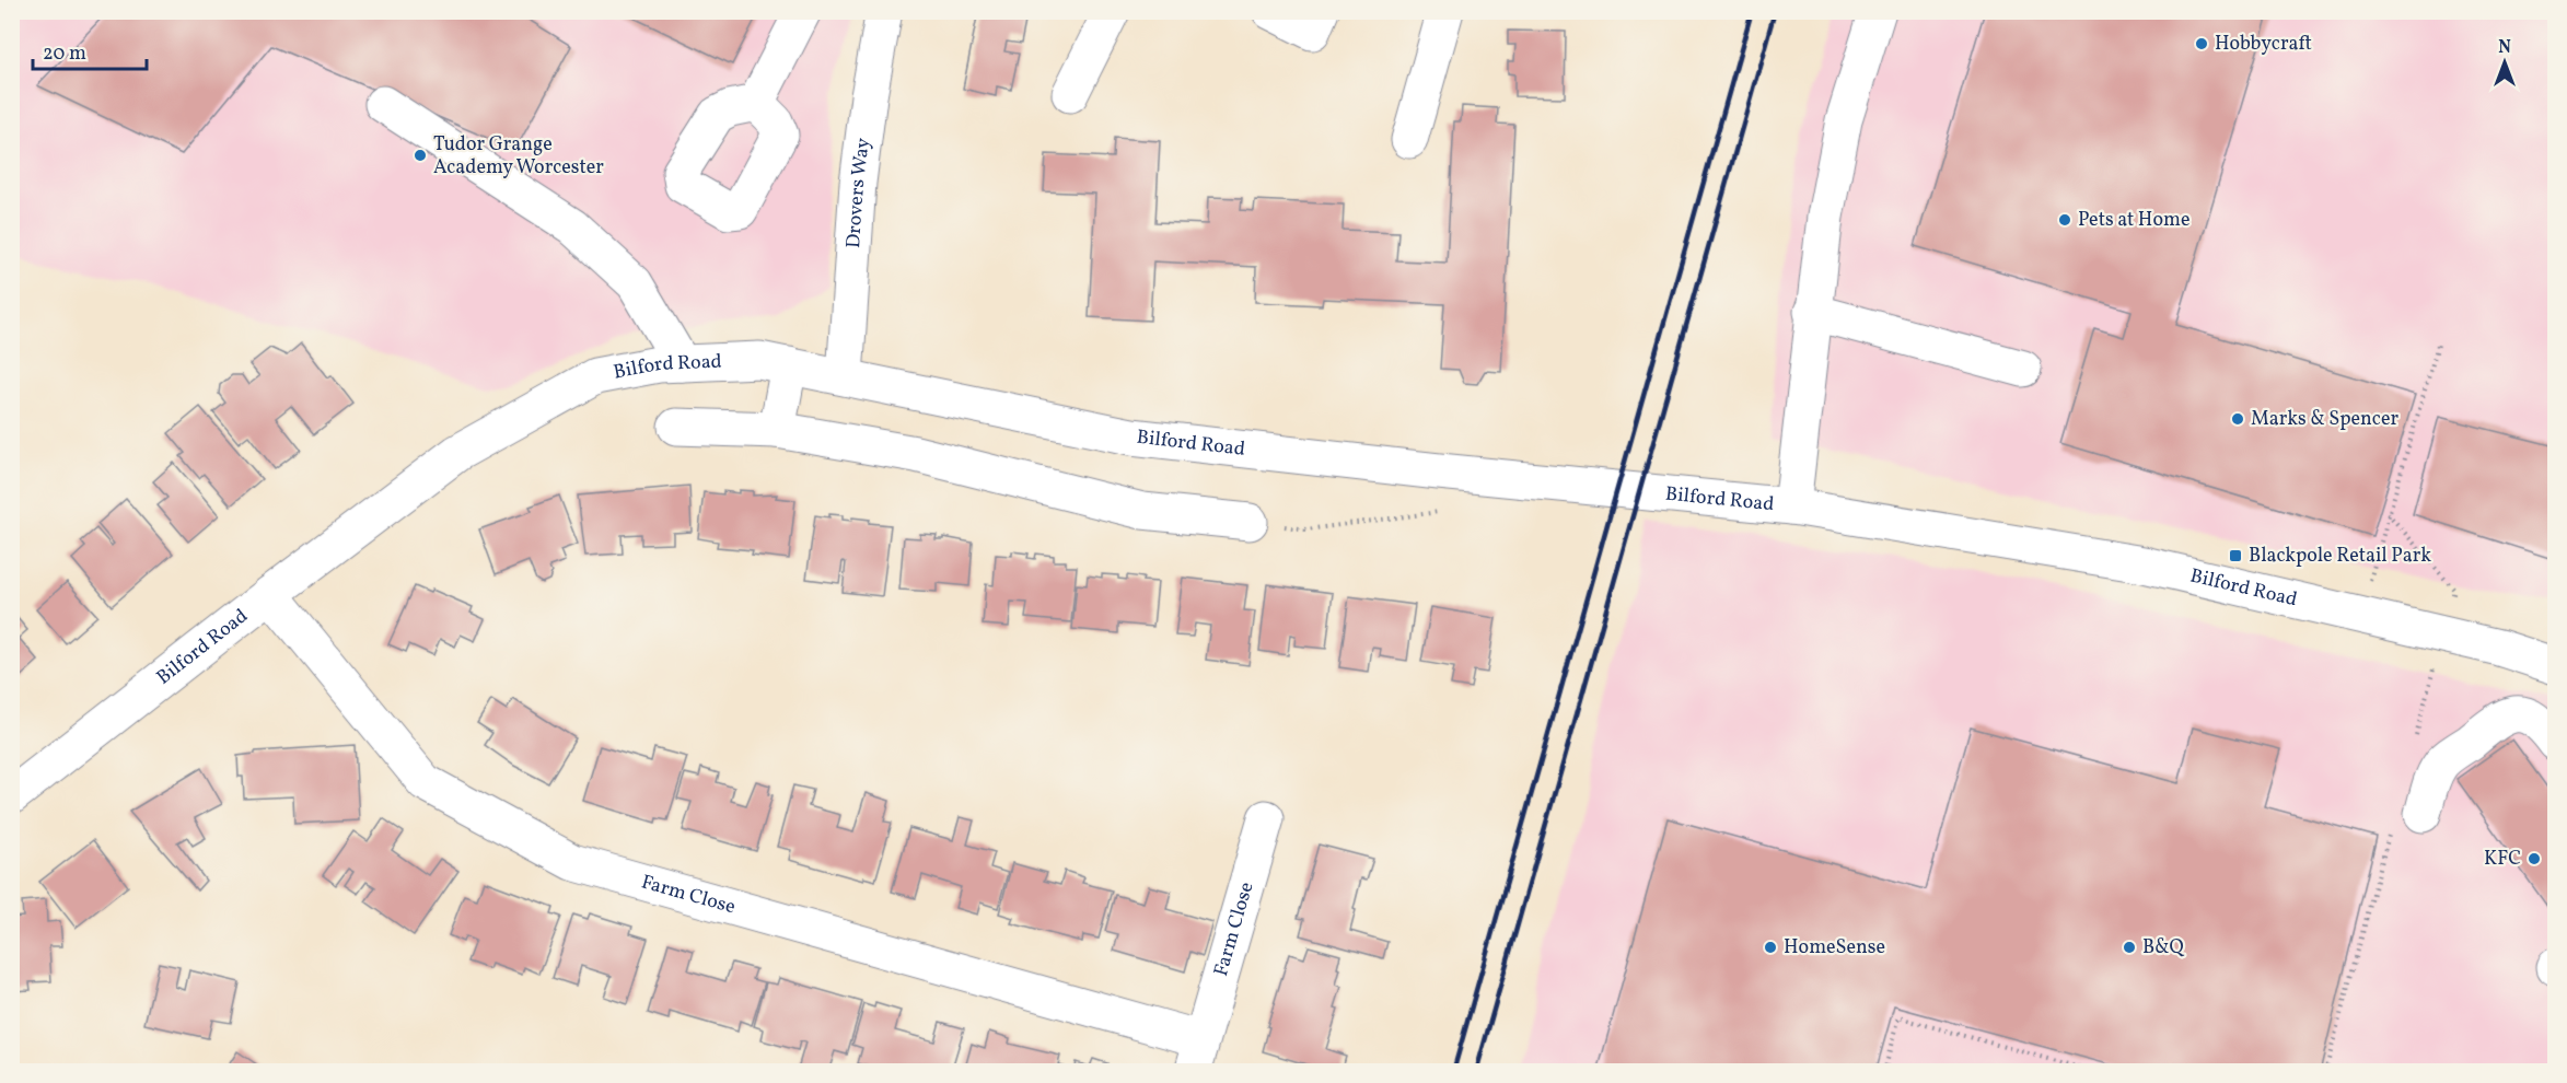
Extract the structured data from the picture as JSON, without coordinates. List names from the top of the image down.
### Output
{
  "streets": {
    "street": ["Drovers Way", "Bilford Road", "Farm Close"]
  },
  "crossings": [
    ["Drovers Way", "Bilford Road"],
    ["Bilford Road", "Farm Close"]
  ],
  "places": {
    "other": [
      "Hobbycraft",
      "Tudor Grange Academy Worcester",
      "Pets at Home",
      "Marks & Spencer",
      "KFC",
      "HomeSense",
      "B&Q"
    ],
    "transit": ["Blackpole Retail Park"]
  },
  "scale_bar": "20 m",
  "north": "top"
}
